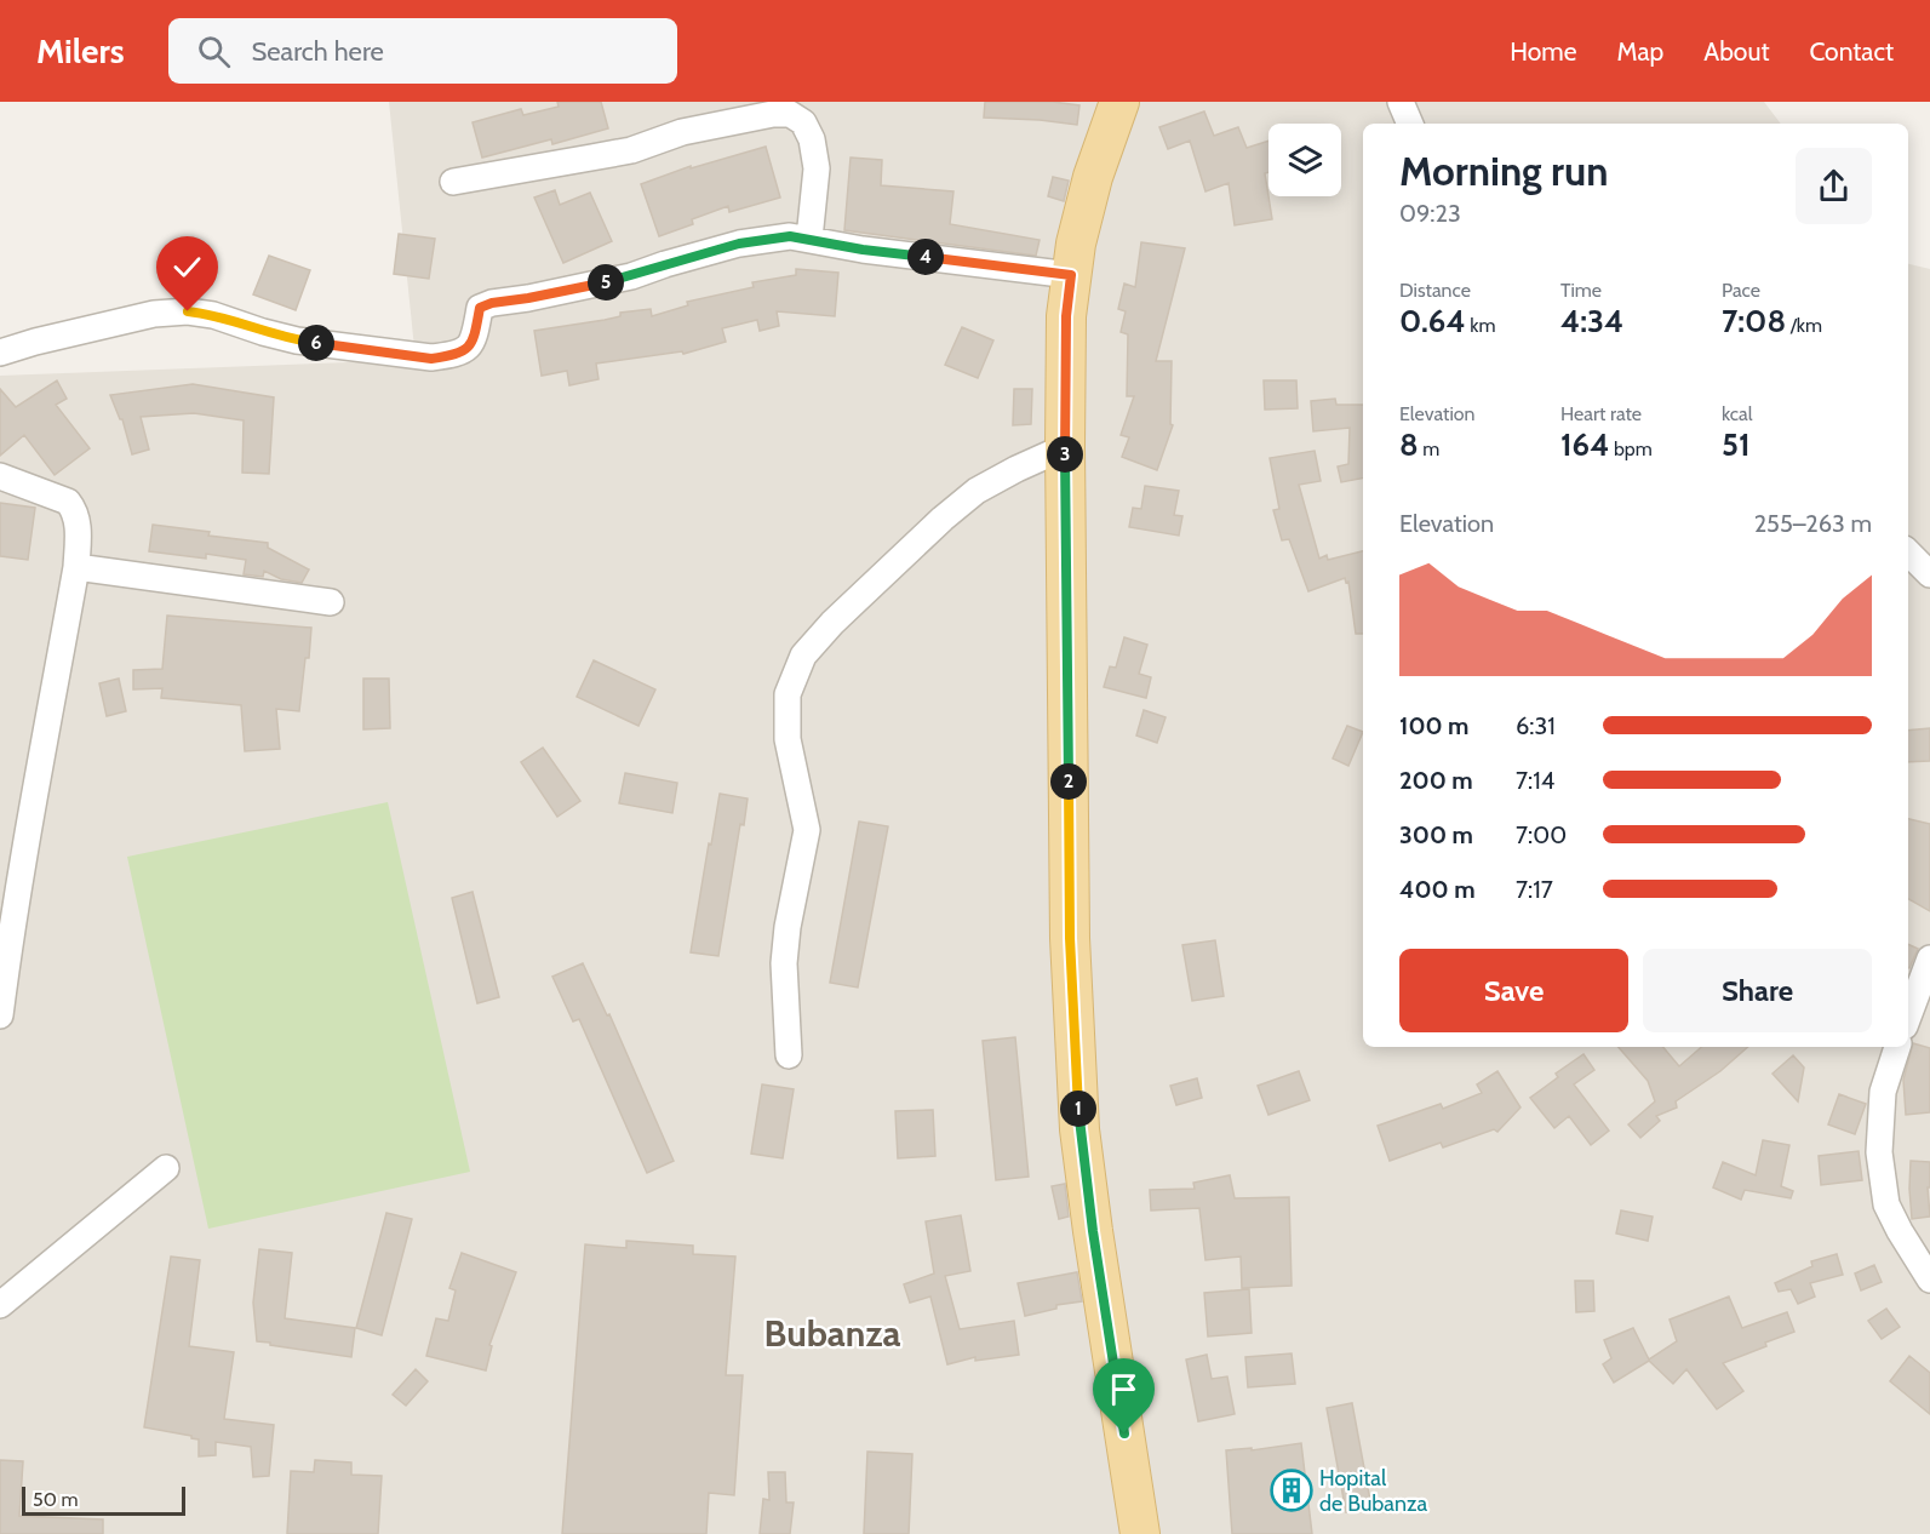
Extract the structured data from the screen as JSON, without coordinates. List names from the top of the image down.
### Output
{
  "districts": ["Bubanza"],
  "places": {
    "building": ["Hopital de Bubanza"]
  },
  "scale_bar": "50 m",
  "page": {
    "header": "Milers",
    "search": "Search here",
    "nav": [
      "Home",
      "Map",
      "About",
      "Contact"
    ],
    "heading": ["Morning run", "09:23"],
    "pins": [
      "4",
      "5",
      "6",
      "3",
      "2",
      "1"
    ],
    "stats": [
      ["Distance", "0.64 km"],
      ["Time", "4:34"],
      ["Pace", "7:08 /km"],
      ["Elevation", "8 m"],
      ["Heart rate", "164 bpm"],
      ["kcal", "51"]
    ],
    "chart": ["Elevation", "255–263 m"],
    "list": [
      {
        "name": "100 m",
        "note": "6:31"
      },
      {
        "name": "200 m",
        "note": "7:14"
      },
      {
        "name": "300 m",
        "note": "7:00"
      },
      {
        "name": "400 m",
        "note": "7:17"
      }
    ],
    "buttons": ["Save", "Share"],
    "scale": "50 m"
  }
}
